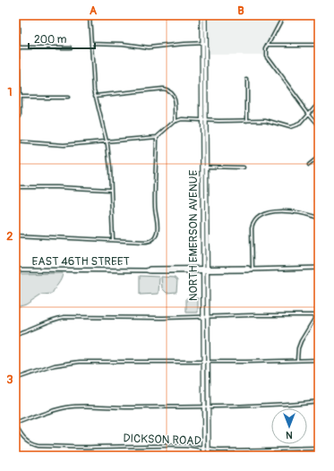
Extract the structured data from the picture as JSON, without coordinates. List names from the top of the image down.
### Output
{
  "streets": {
    "main road": ["NORTH EMERSON AVENUE", "EAST 46TH STREET"],
    "street": ["DICKSON ROAD"]
  },
  "crossings": [
    ["NORTH EMERSON AVENUE", "EAST 46TH STREET"],
    ["NORTH EMERSON AVENUE", "DICKSON ROAD"]
  ],
  "scale_bar": "200 m",
  "north": "bottom",
  "grid": {
    "columns": ["A", "B"],
    "rows": ["1", "2", "3"]
  }
}
